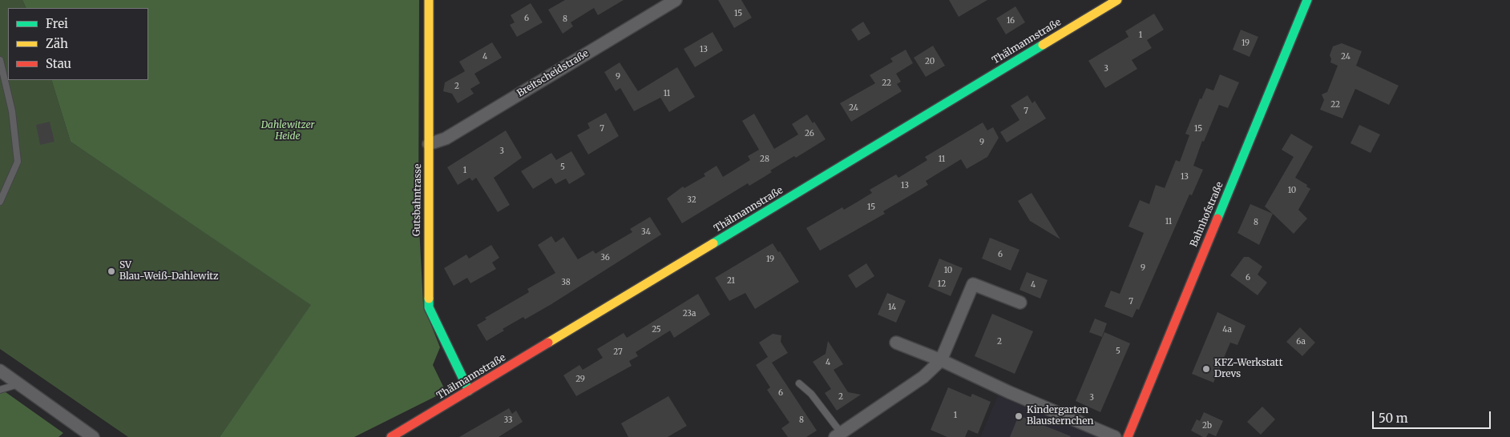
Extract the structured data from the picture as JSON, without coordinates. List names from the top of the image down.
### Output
{
  "streets": {
    "street": [
      "Thälmannstraße",
      "Breitscheidstraße",
      "Gutsbahntrasse",
      "Bahnhofstraße"
    ]
  },
  "crossings": [
    ["Thälmannstraße", "Gutsbahntrasse"],
    ["Breitscheidstraße", "Gutsbahntrasse"]
  ],
  "parks": ["Dahlewitzer Heide"],
  "places": ["SV Blau-Weiß-Dahlewitz", "KFZ-Werkstatt Drevs", "Kindergarten Blausternchen"],
  "house_numbers": [
    "15",
    "6",
    "8",
    "16",
    "1",
    "19",
    "13",
    "4",
    "24",
    "20",
    "3",
    "9",
    "22",
    "2",
    "11",
    "22",
    "24",
    "7",
    "7",
    "15",
    "26",
    "9",
    "3",
    "28",
    "11",
    "5",
    "1",
    "13",
    "13",
    "10",
    "32",
    "15",
    "11",
    "8",
    "34",
    "6",
    "36",
    "19",
    "9",
    "10",
    "6",
    "21",
    "38",
    "12",
    "4",
    "7",
    "14",
    "23a",
    "25",
    "4a",
    "2",
    "6a",
    "5",
    "27",
    "4",
    "29",
    "6",
    "2",
    "3",
    "1",
    "33",
    "8",
    "2b"
  ],
  "legend": ["Frei", "Zäh", "Stau"],
  "scale_bar": "50 m"
}
